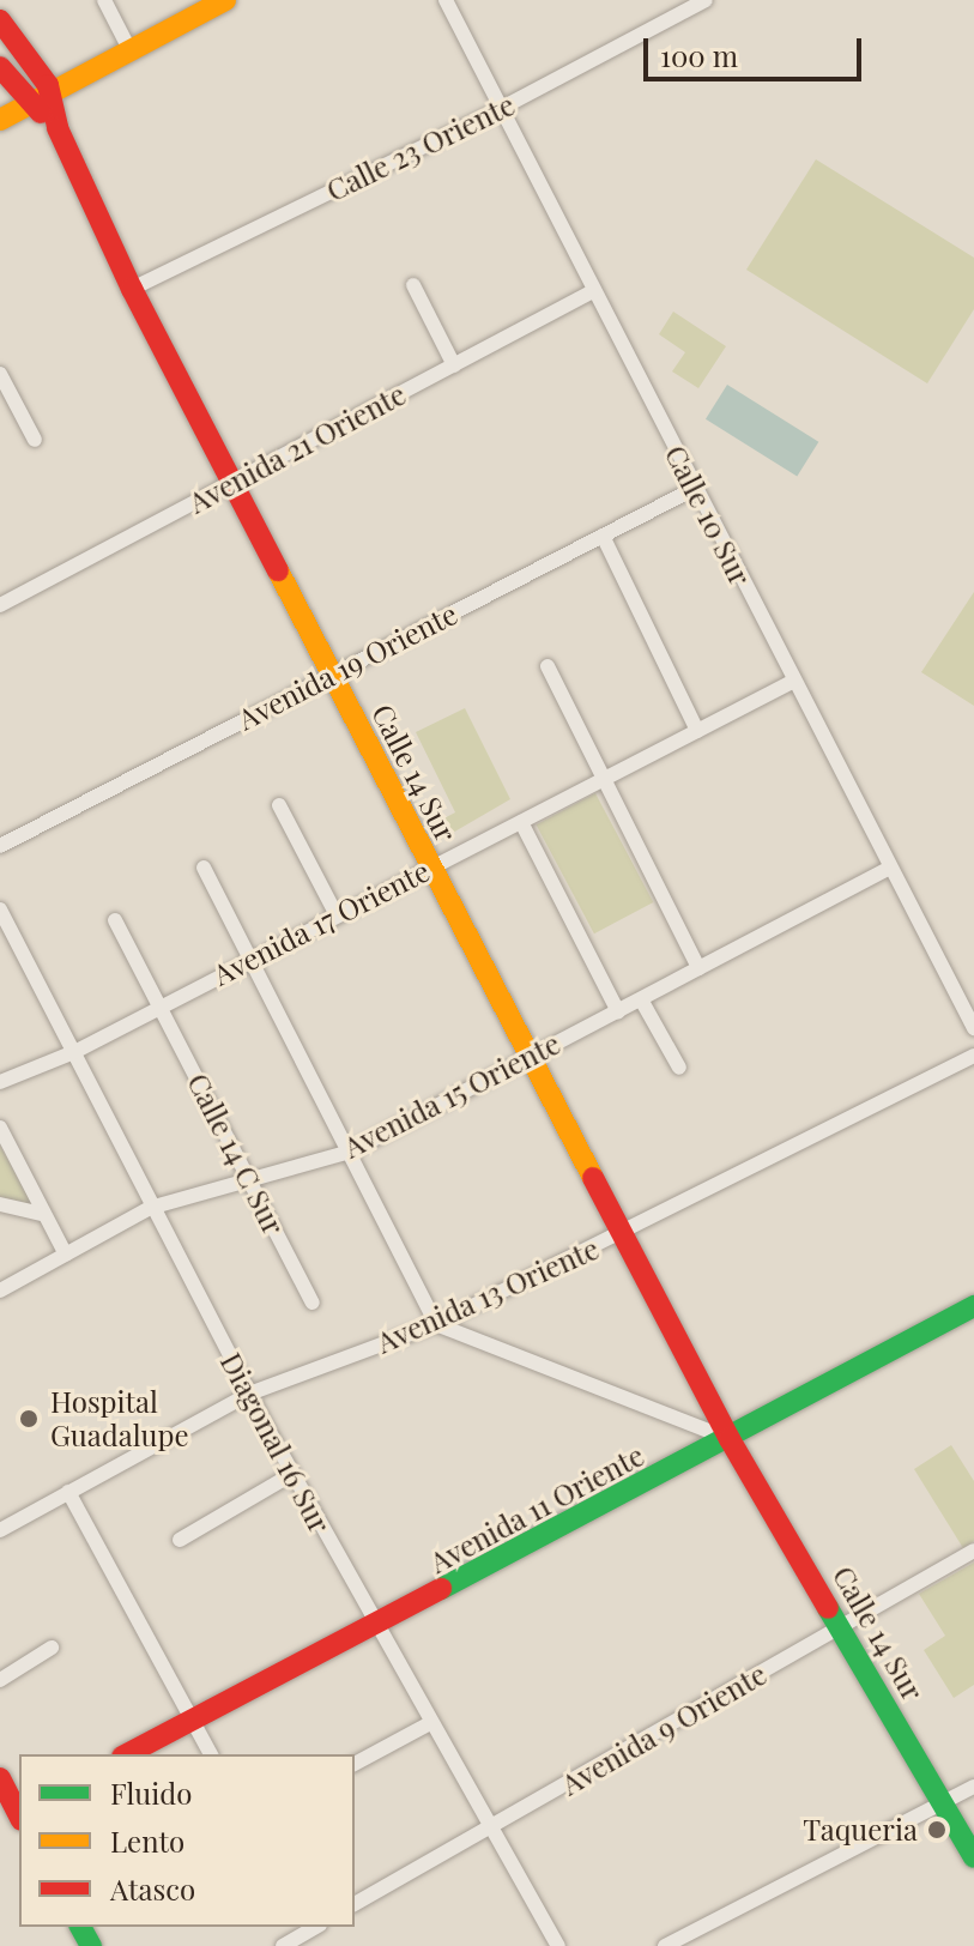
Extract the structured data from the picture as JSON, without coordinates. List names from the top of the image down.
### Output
{
  "streets": {
    "main road": ["Calle 14 Sur", "Avenida 11 Oriente"],
    "street": [
      "Calle 23 Oriente",
      "Avenida 21 Oriente",
      "Calle 10 Sur",
      "Avenida 19 Oriente",
      "Avenida 17 Oriente",
      "Avenida 15 Oriente",
      "Calle 14 C Sur",
      "Avenida 13 Oriente",
      "Diagonal 16 Sur",
      "Avenida 9 Oriente"
    ]
  },
  "crossings": [
    ["Calle 23 Oriente", "Calle 10 Sur"],
    ["Calle 23 Oriente", "Calle 14 Sur"],
    ["Avenida 21 Oriente", "Calle 10 Sur"],
    ["Avenida 21 Oriente", "Calle 14 Sur"],
    ["Calle 10 Sur", "Avenida 19 Oriente"],
    ["Calle 10 Sur", "Avenida 17 Oriente"],
    ["Calle 10 Sur", "Avenida 15 Oriente"],
    ["Avenida 19 Oriente", "Calle 14 Sur"],
    ["Calle 14 Sur", "Avenida 17 Oriente"],
    ["Calle 14 Sur", "Avenida 15 Oriente"],
    ["Calle 14 Sur", "Avenida 13 Oriente"],
    ["Calle 14 Sur", "Avenida 11 Oriente"],
    ["Calle 14 Sur", "Avenida 9 Oriente"],
    ["Avenida 17 Oriente", "Calle 14 C Sur"],
    ["Avenida 17 Oriente", "Diagonal 16 Sur"],
    ["Avenida 15 Oriente", "Calle 14 C Sur"],
    ["Avenida 15 Oriente", "Diagonal 16 Sur"],
    ["Avenida 13 Oriente", "Diagonal 16 Sur"],
    ["Diagonal 16 Sur", "Avenida 11 Oriente"],
    ["Diagonal 16 Sur", "Avenida 9 Oriente"]
  ],
  "places": ["Hospital Guadalupe", "Taqueria"],
  "legend": ["Fluido", "Lento", "Atasco"],
  "scale_bar": "100 m"
}
